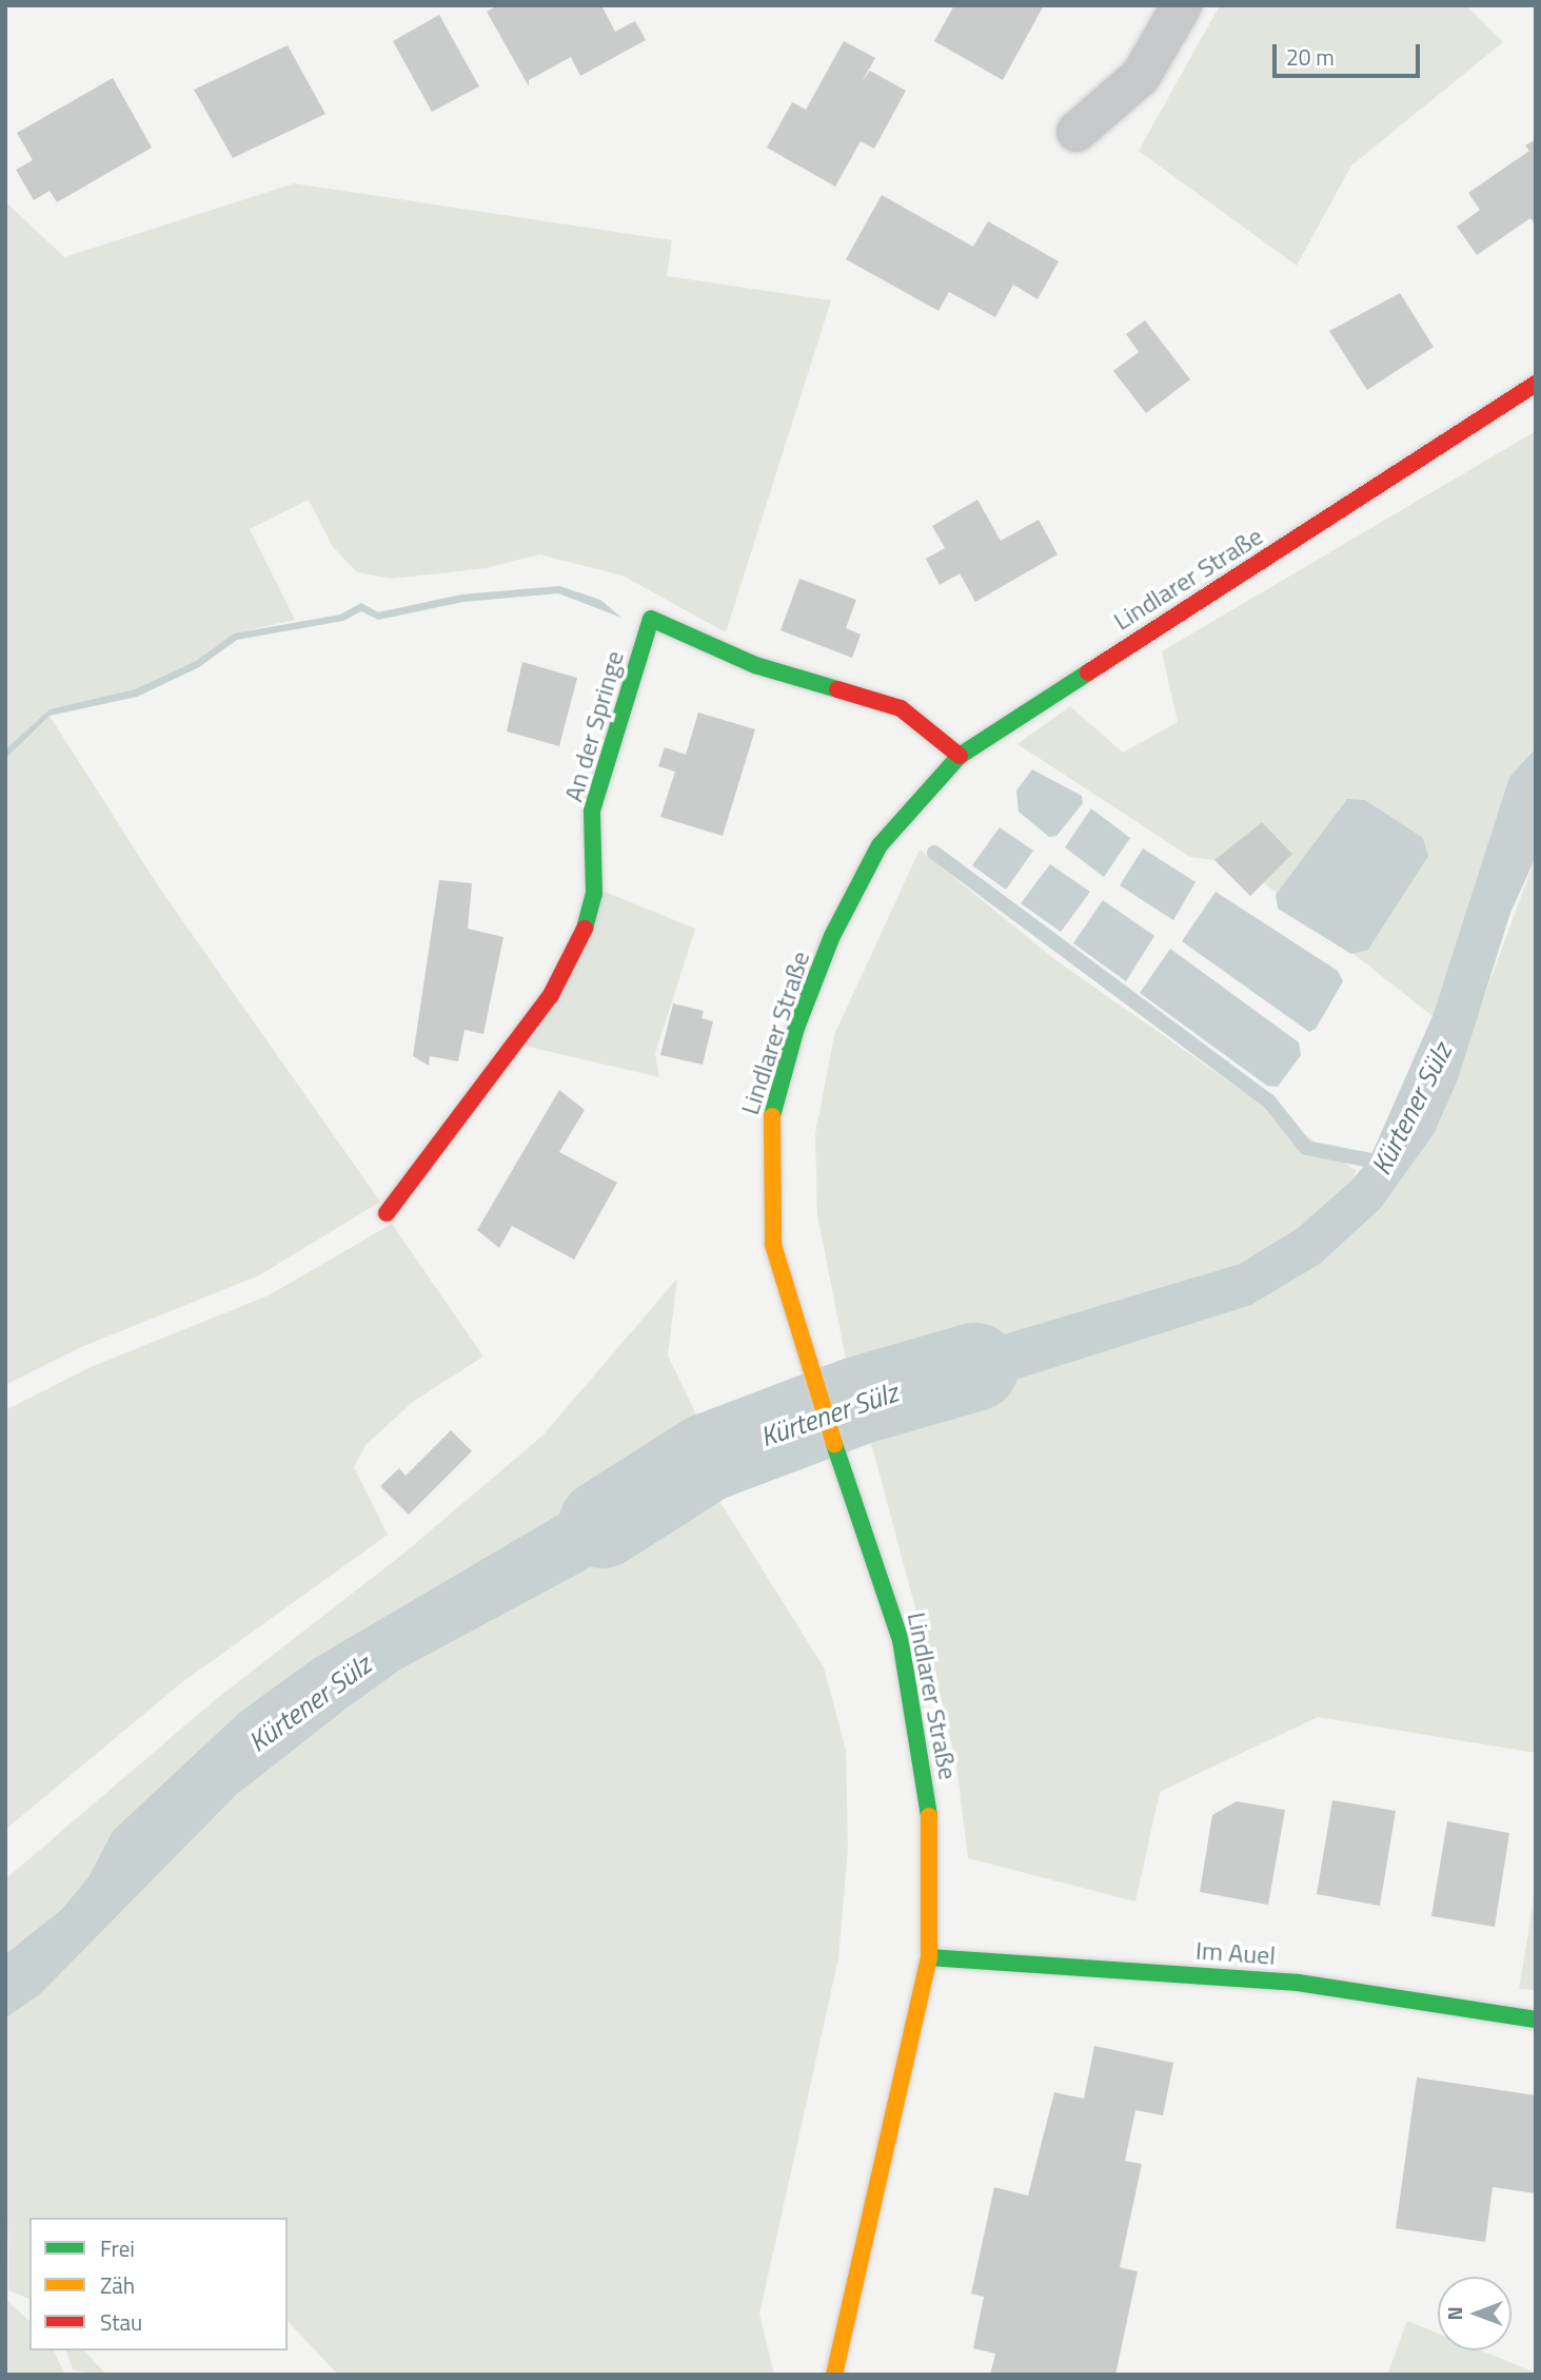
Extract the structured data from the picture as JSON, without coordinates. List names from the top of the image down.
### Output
{
  "streets": {
    "main road": ["Lindlarer Straße", "An der Springe", "Im Auel"]
  },
  "crossings": [
    ["Lindlarer Straße", "An der Springe"],
    ["Lindlarer Straße", "Im Auel"]
  ],
  "water": ["Kürtener Sülz"],
  "legend": ["Frei", "Zäh", "Stau"],
  "scale_bar": "20 m",
  "north": "left"
}
